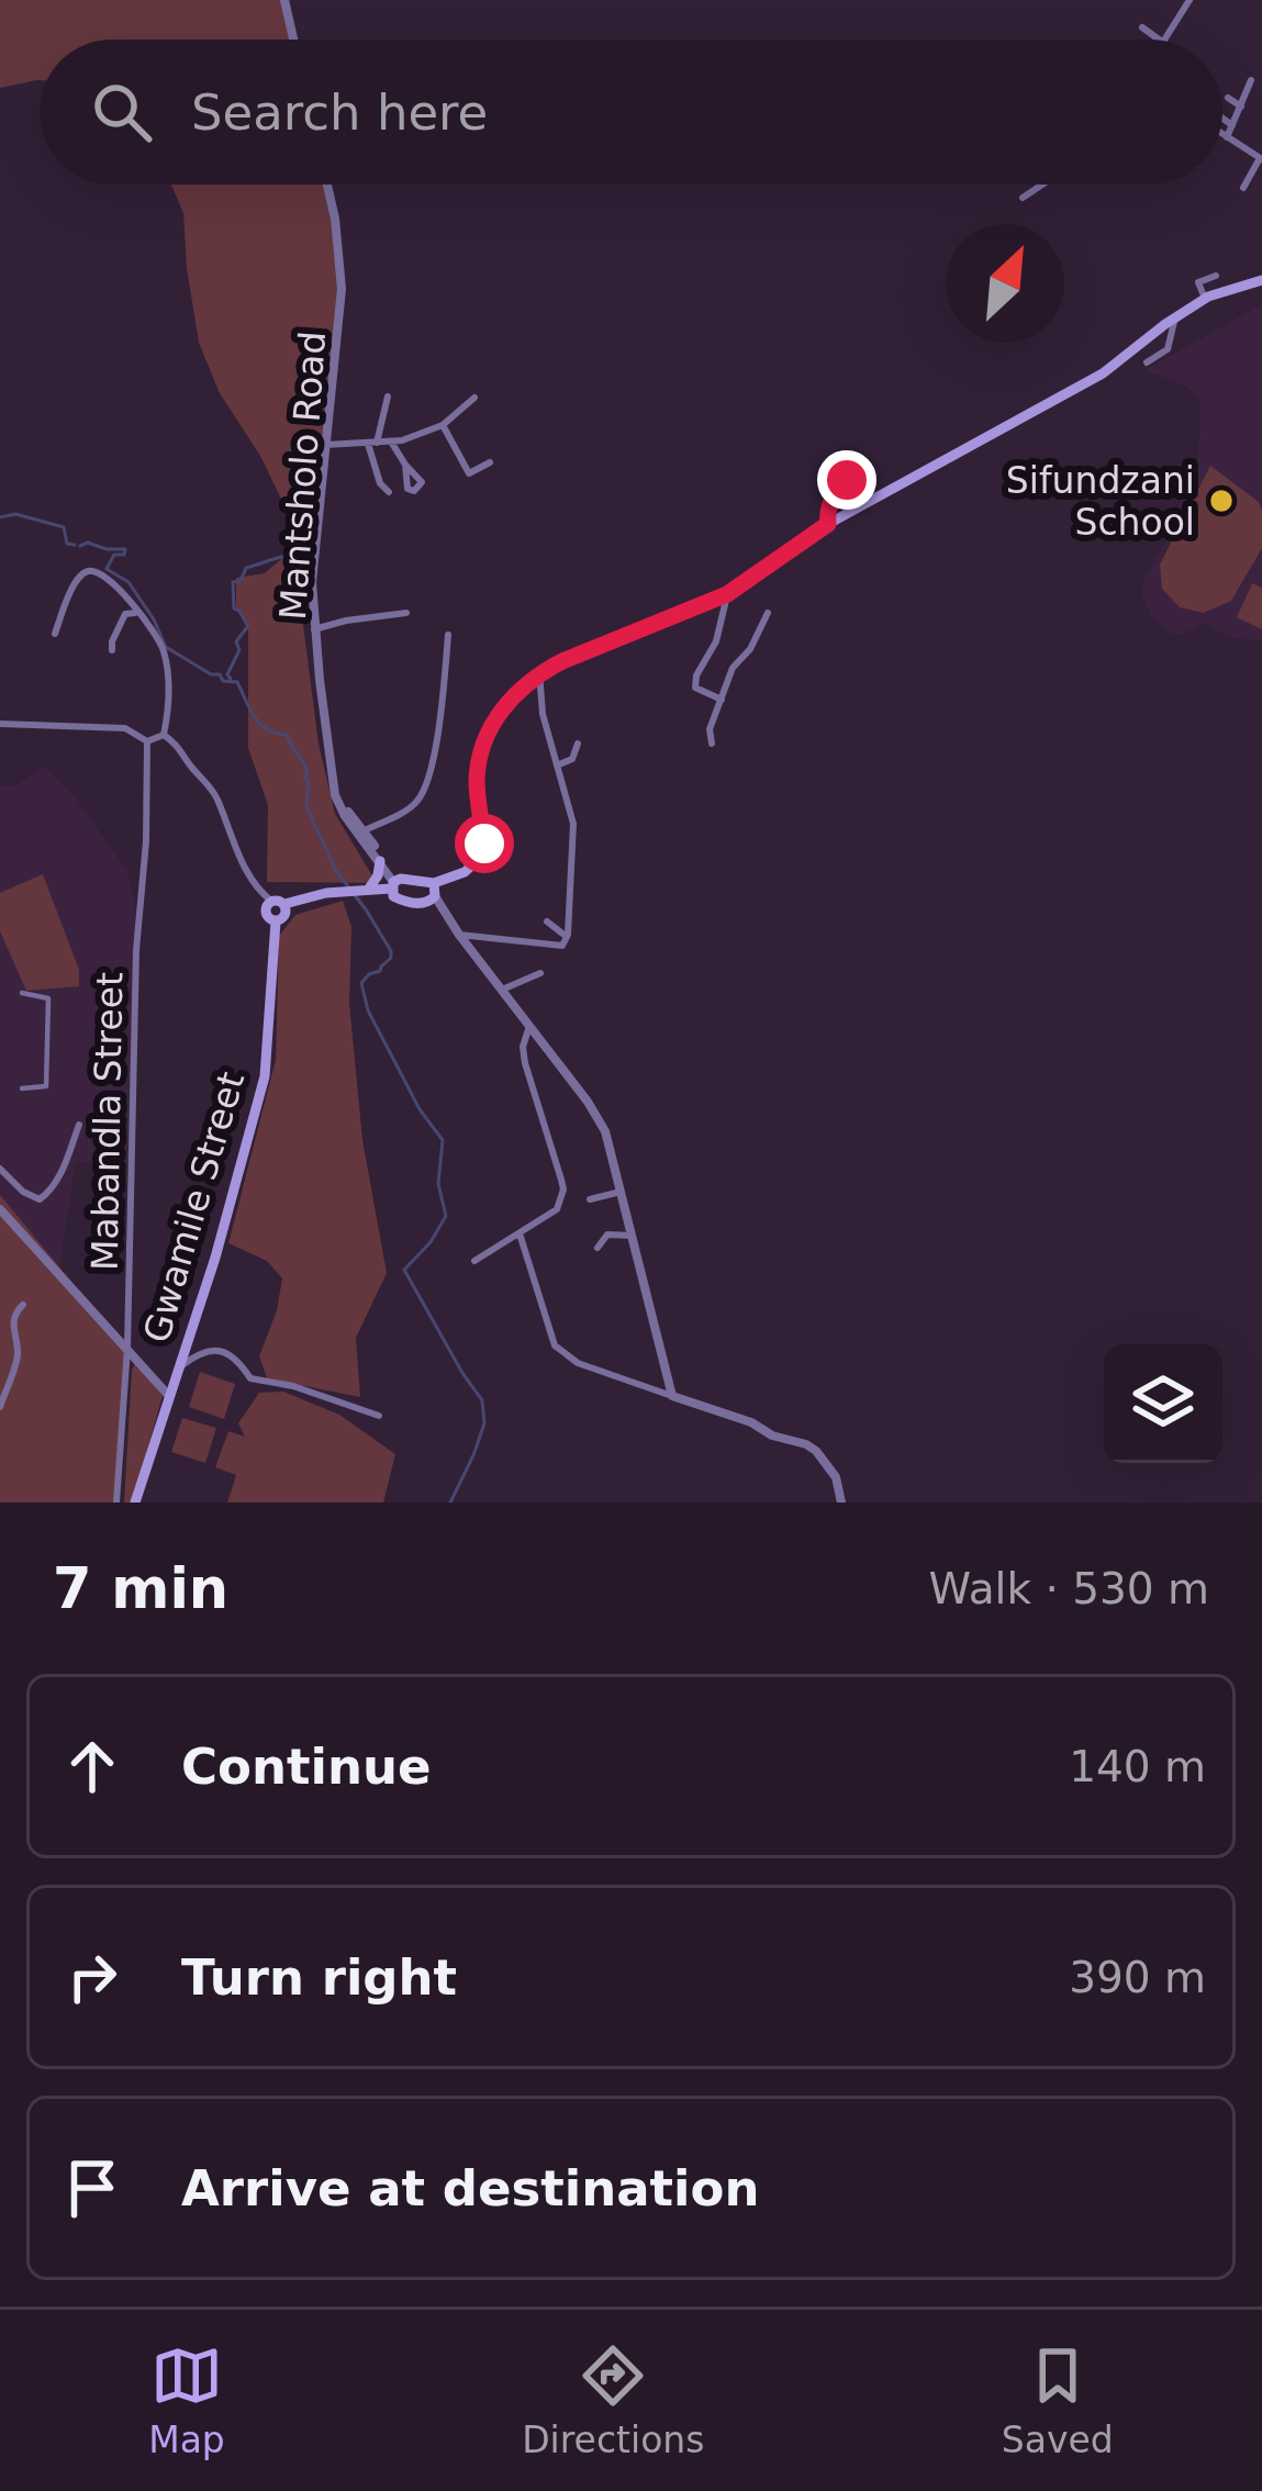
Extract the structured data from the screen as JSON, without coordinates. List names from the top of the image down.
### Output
{
  "streets": {
    "main road": ["Gwamile Street"],
    "street": ["Mantsholo Road", "Mabandla Street"]
  },
  "places": ["Sifundzani School"],
  "north": "top right",
  "page": {
    "search": "Search here",
    "heading": ["7 min", "Walk · 530 m"],
    "list": [
      ["Continue", "140 m"],
      ["Turn right", "390 m"],
      "Arrive at destination"
    ],
    "nav": ["Map", "Directions", "Saved"]
  }
}
